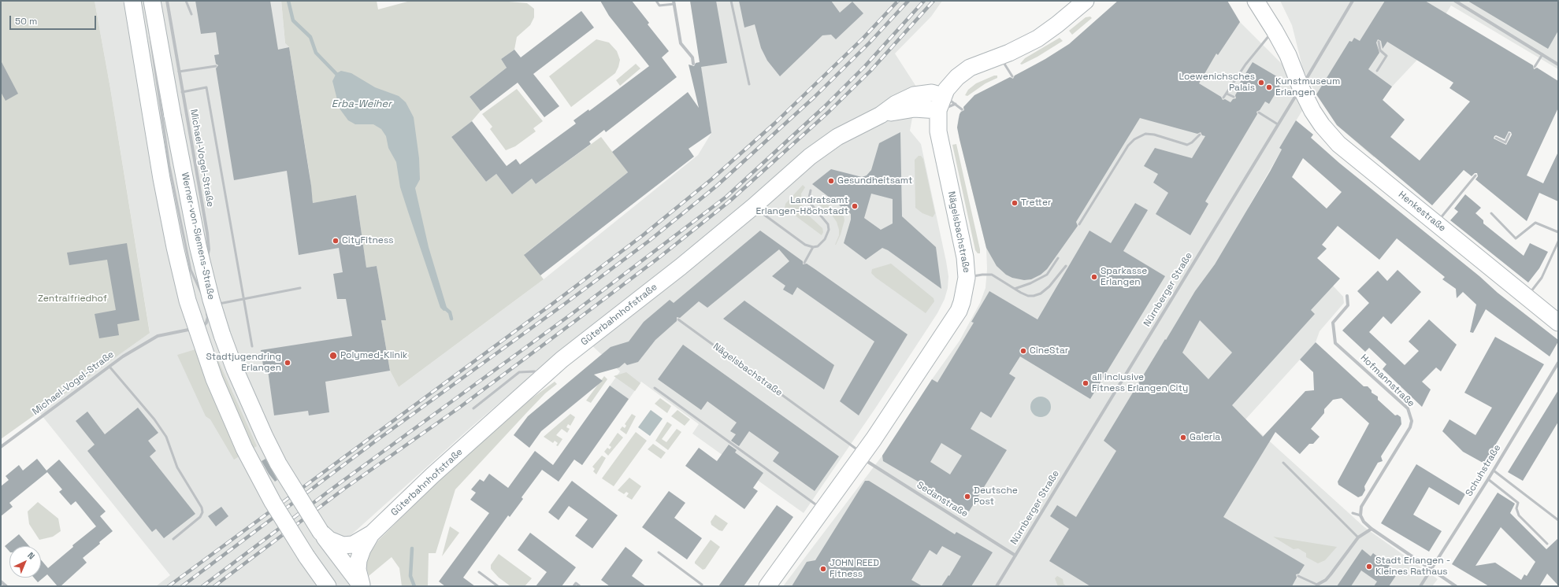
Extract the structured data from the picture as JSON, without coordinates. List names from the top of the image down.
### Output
{
  "streets": {
    "street": [
      "Michael-Vogel-Straße",
      "Henkestraße",
      "Nägelsbachstraße",
      "Werner-von-Siemens-Straße",
      "Nürnberger Straße",
      "Güterbahnhofstraße",
      "Hofmannstraße",
      "Schuhstraße",
      "Sedanstraße"
    ]
  },
  "crossings": [
    ["Henkestraße", "Nürnberger Straße"],
    ["Nägelsbachstraße", "Güterbahnhofstraße"],
    ["Nägelsbachstraße", "Sedanstraße"],
    ["Werner-von-Siemens-Straße", "Güterbahnhofstraße"],
    ["Nürnberger Straße", "Sedanstraße"]
  ],
  "water": ["Erba-Weiher"],
  "parks": ["Zentralfriedhof"],
  "places": [
    "Loewenichsches Palais",
    "Kunstmuseum Erlangen",
    "Gesundheitsamt",
    "Tretter",
    "Landratsamt Erlangen-Höchstadt",
    "CityFitness",
    "Sparkasse Erlangen",
    "CineStar",
    "Polymed-Klinik",
    "Stadtjugendring Erlangen",
    "all inclusive Fitness Erlangen City",
    "Galeria",
    "Deutsche Post",
    "Stadt Erlangen - Kleines Rathaus",
    "JOHN REED Fitness"
  ],
  "scale_bar": "50 m",
  "north": "top right"
}
